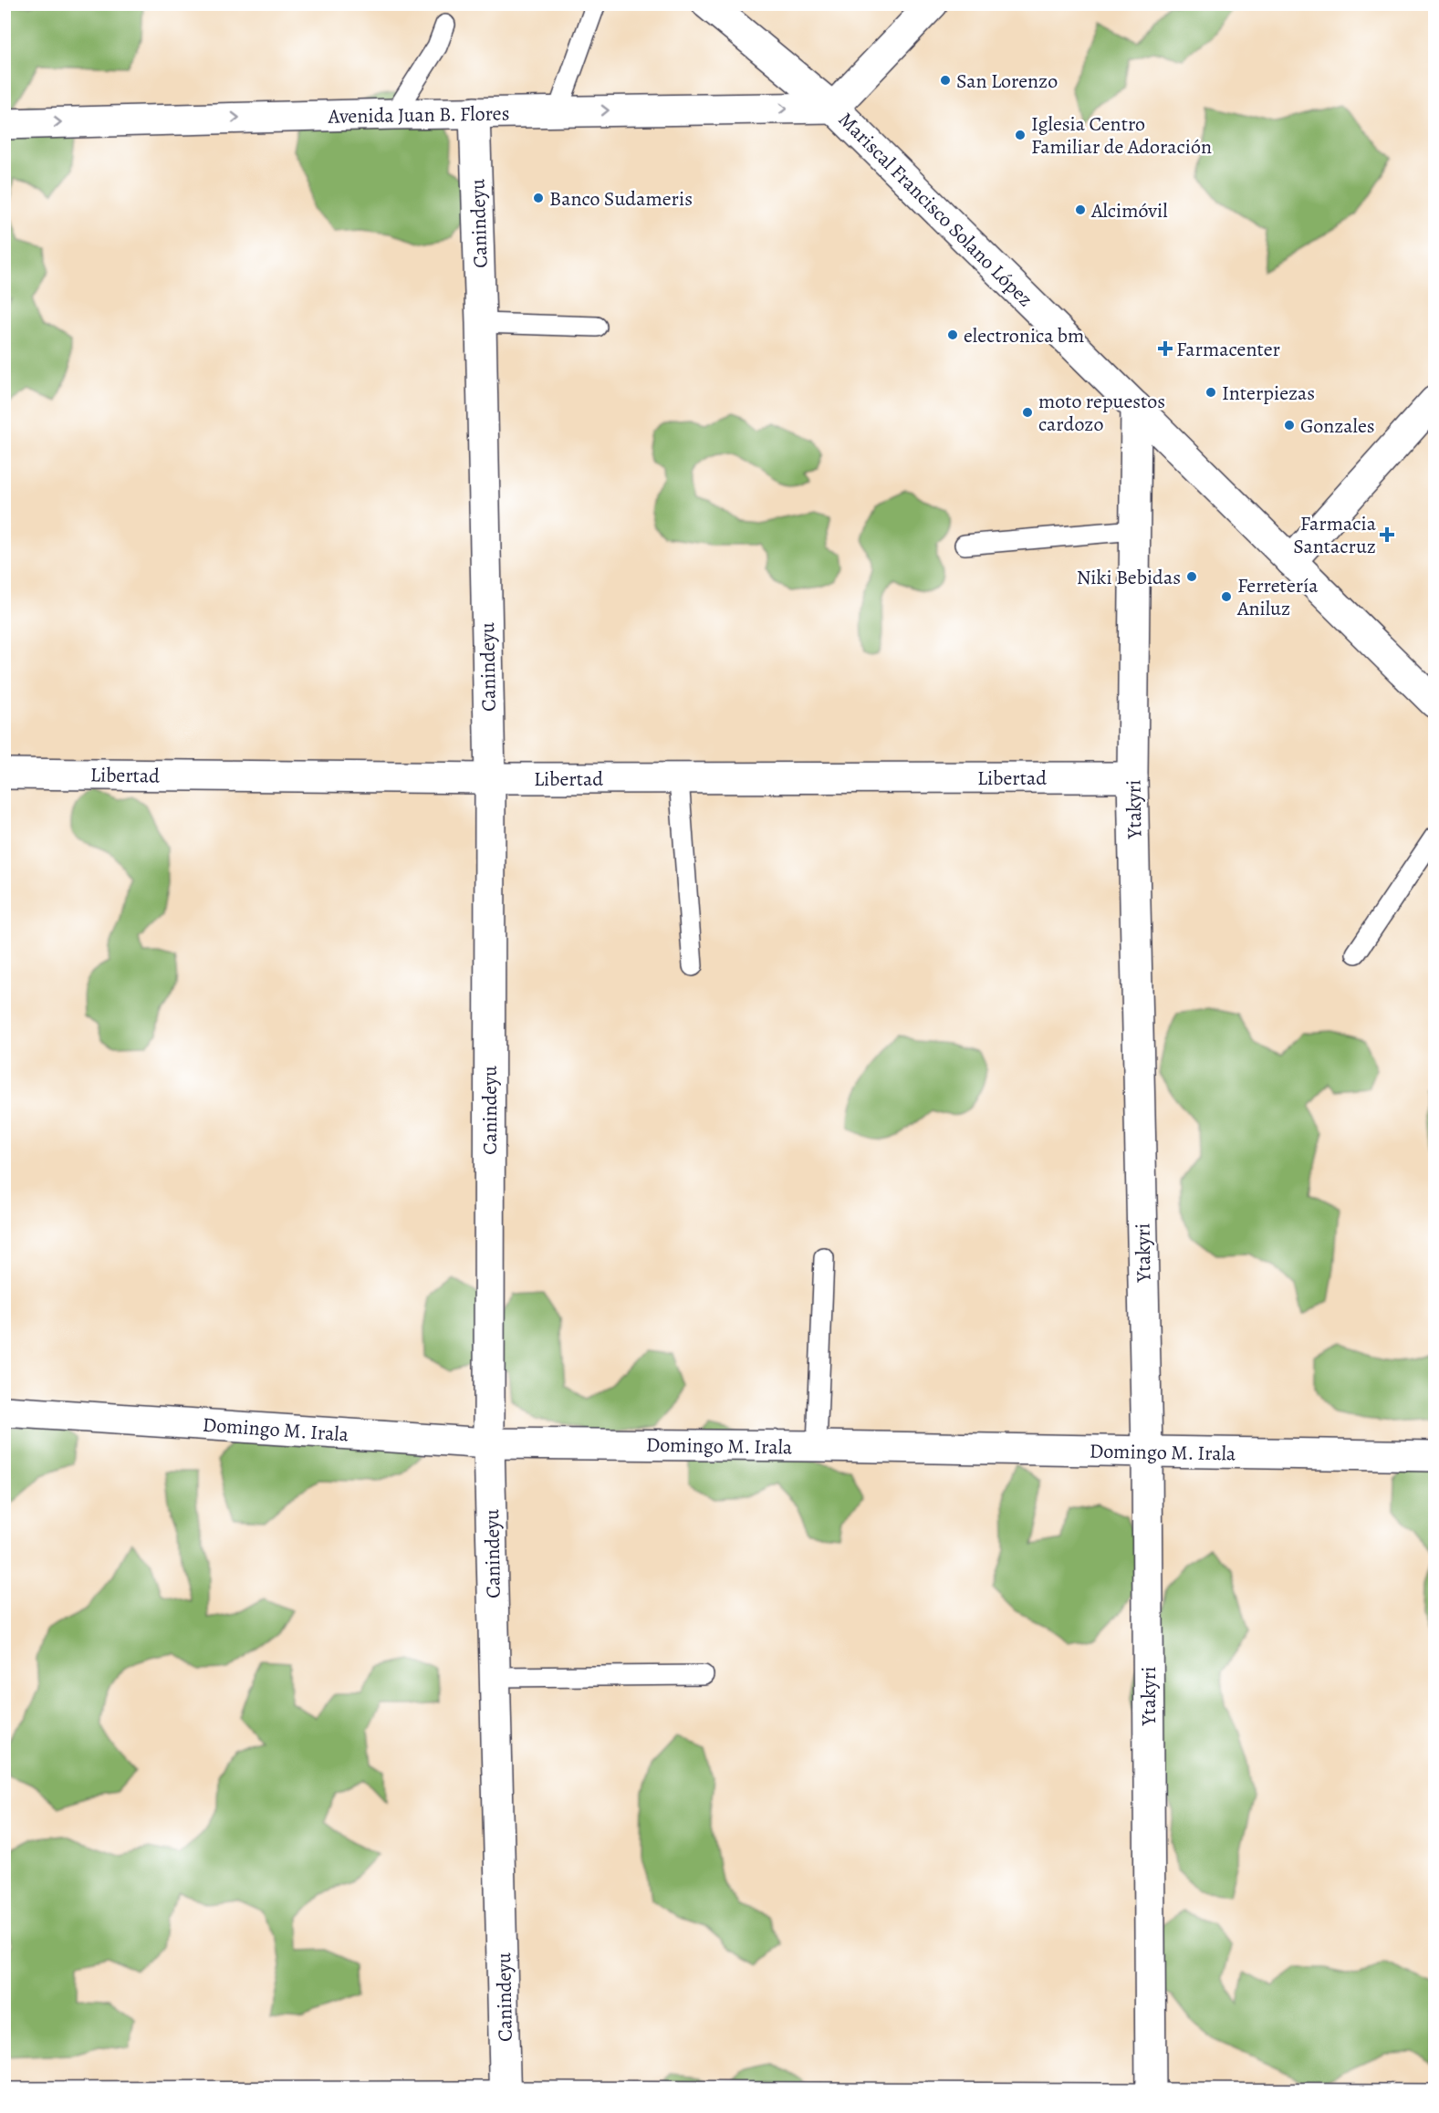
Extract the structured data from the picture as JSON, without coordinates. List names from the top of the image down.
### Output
{
  "streets": {
    "street": [
      "Avenida Juan B. Flores",
      "Mariscal Francisco Solano López",
      "Canindeyu",
      "Libertad",
      "Ytakyri",
      "Domingo M. Irala"
    ]
  },
  "crossings": [
    ["Avenida Juan B. Flores", "Mariscal Francisco Solano López"],
    ["Avenida Juan B. Flores", "Canindeyu"],
    ["Mariscal Francisco Solano López", "Ytakyri"],
    ["Canindeyu", "Libertad"],
    ["Canindeyu", "Domingo M. Irala"],
    ["Libertad", "Ytakyri"],
    ["Ytakyri", "Domingo M. Irala"]
  ],
  "one_way": ["Avenida Juan B. Flores"],
  "places": {
    "other": [
      "San Lorenzo",
      "Iglesia Centro Familiar de Adoración",
      "Banco Sudameris",
      "Alcimóvil",
      "electronica bm",
      "Interpiezas",
      "moto repuestos cardozo",
      "Gonzales",
      "Niki Bebidas",
      "Ferretería Aniluz"
    ],
    "health": ["Farmacenter", "Farmacia Santacruz"]
  }
}
